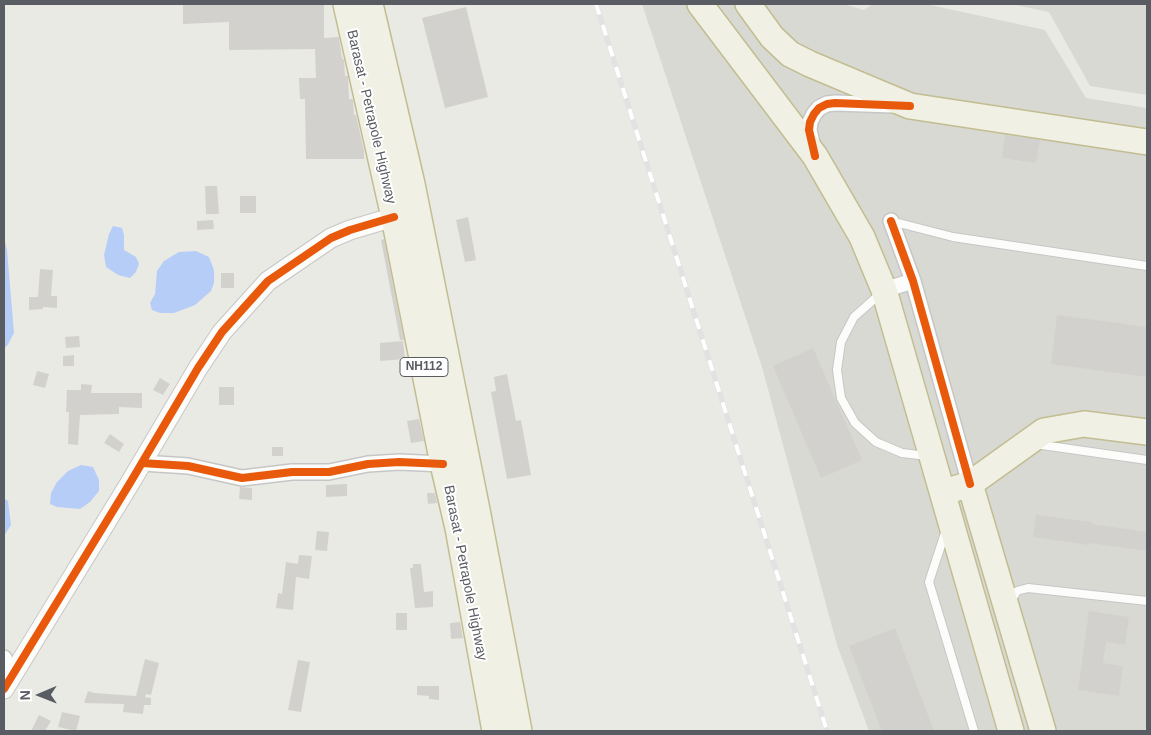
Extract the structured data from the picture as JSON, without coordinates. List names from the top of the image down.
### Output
{
  "streets": {
    "highway": ["Barasat - Petrapole Highway", "NH112"]
  },
  "north": "left"
}
